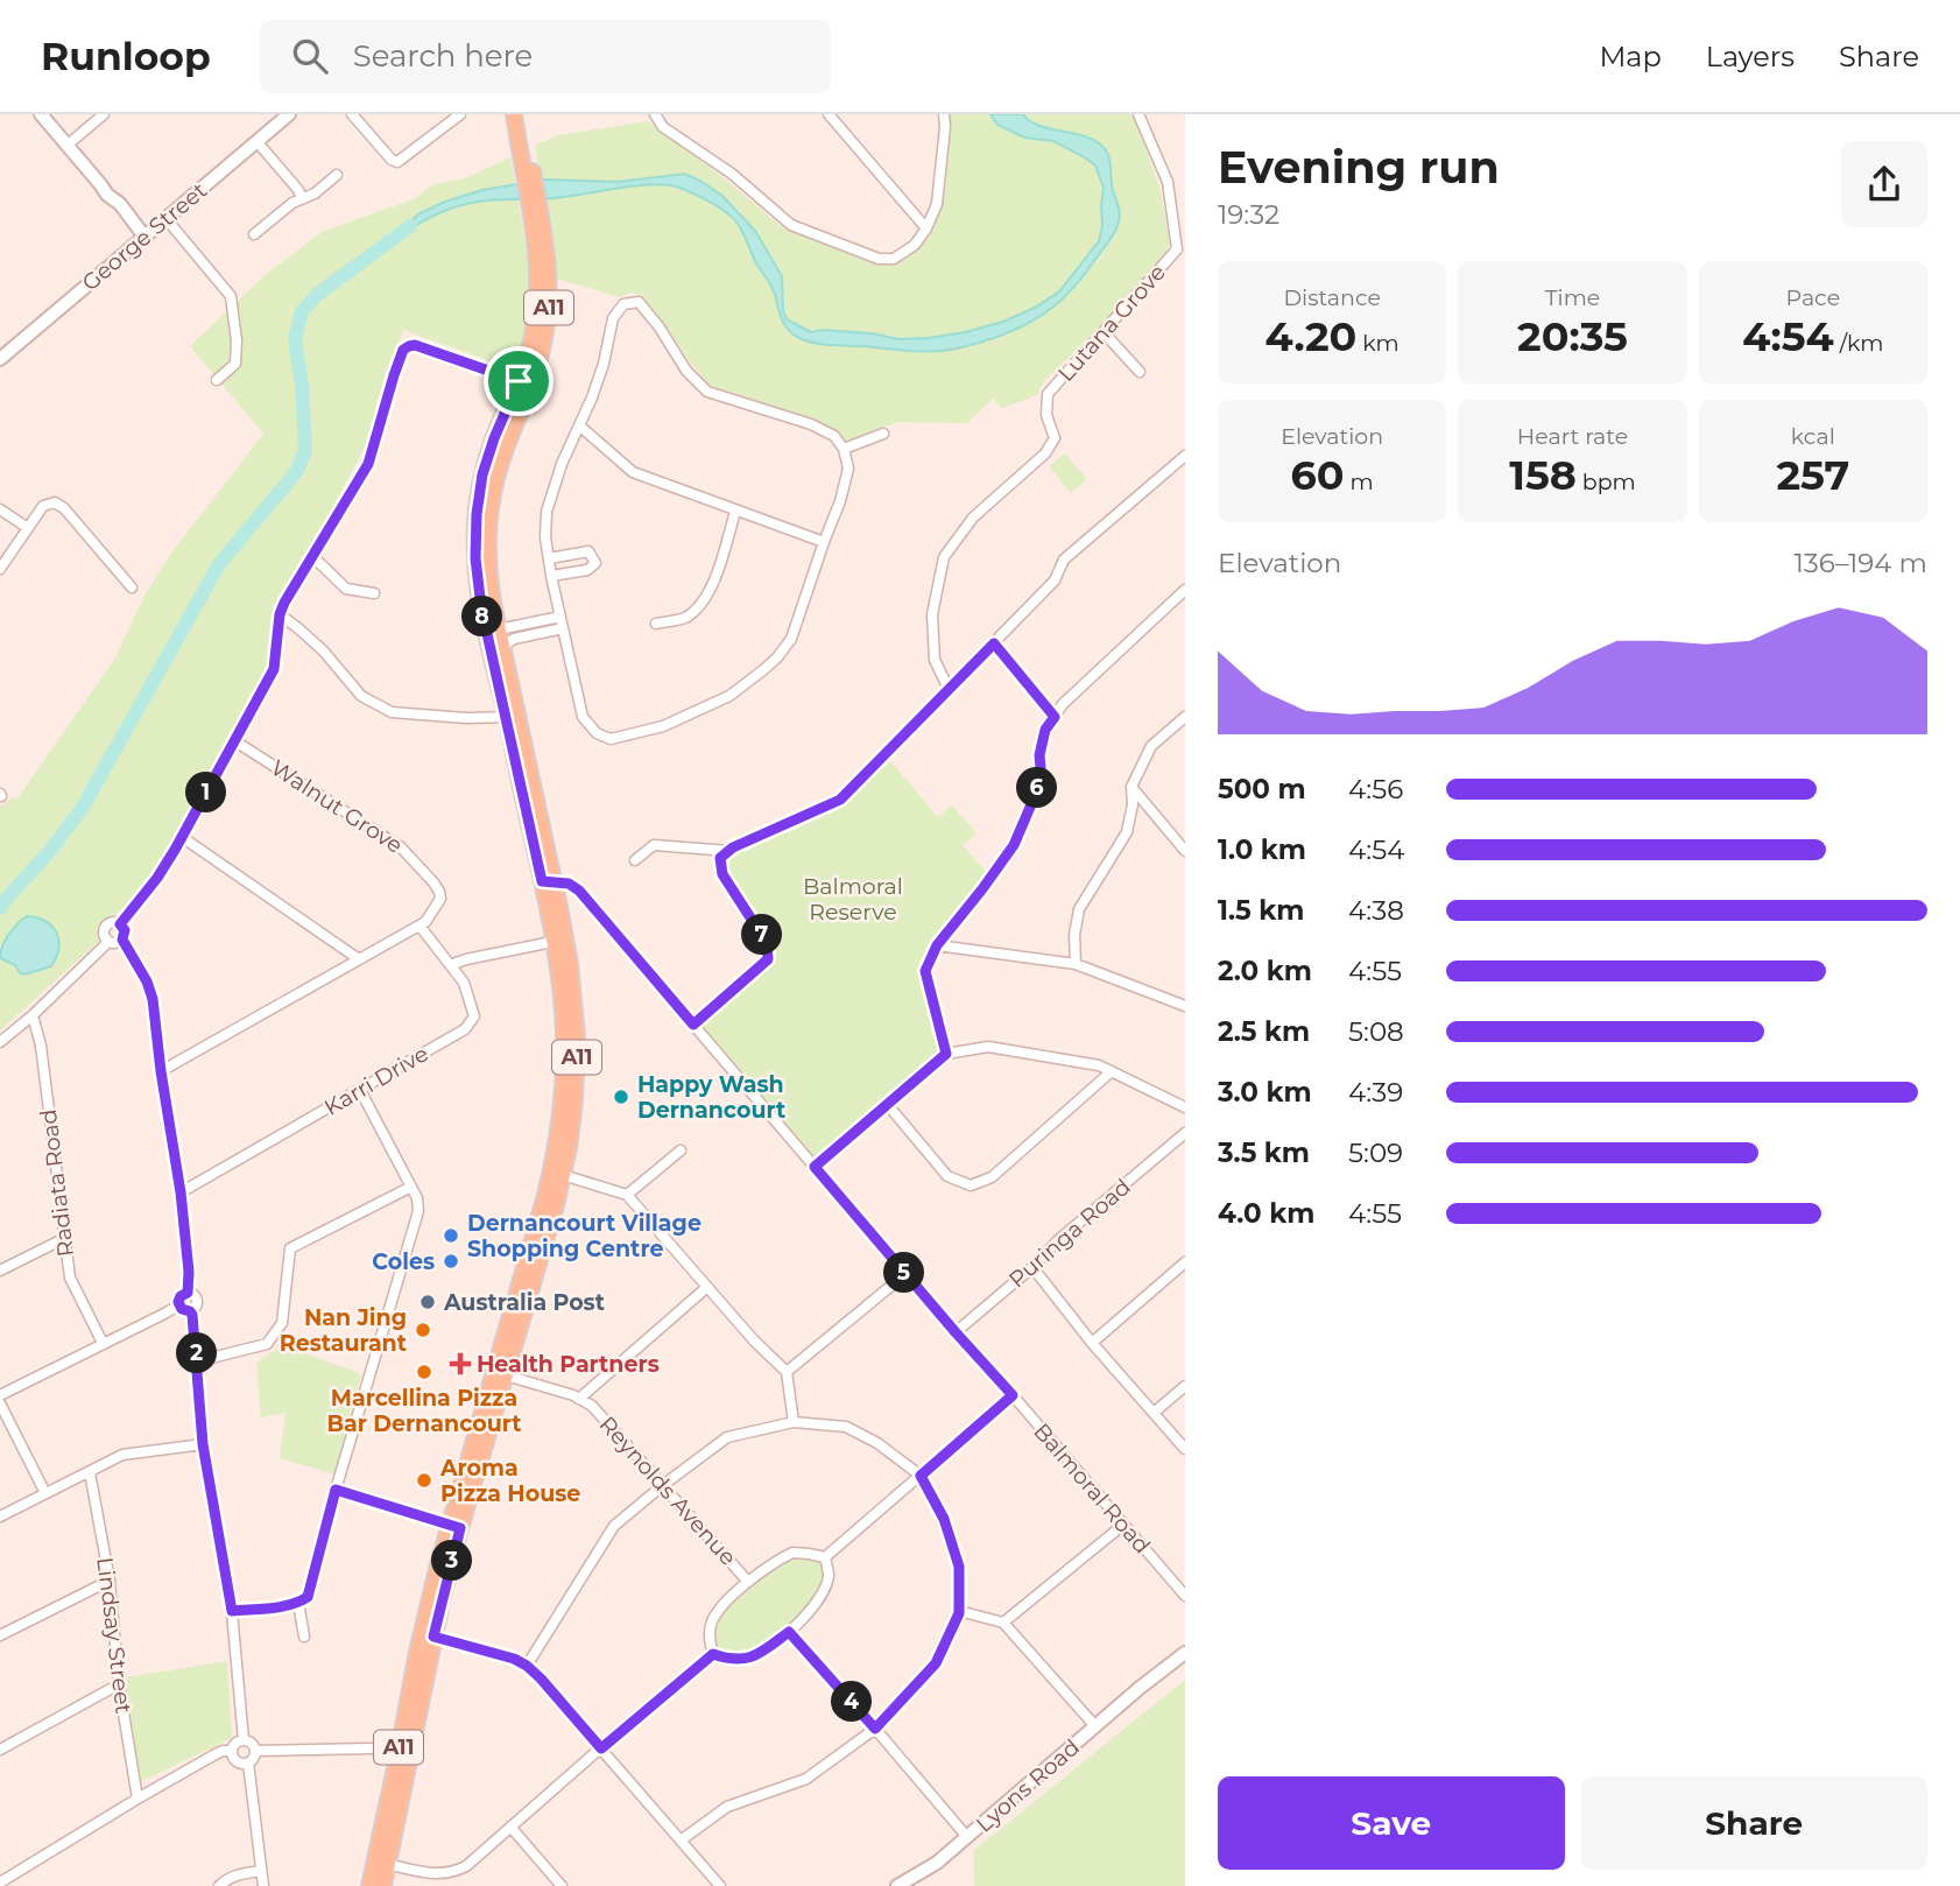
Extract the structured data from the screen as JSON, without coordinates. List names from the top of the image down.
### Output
{
  "streets": {
    "main road": ["A11"],
    "street": [
      "George Street",
      "Lutana Grove",
      "Walnut Grove",
      "Karri Drive",
      "Radiata Road",
      "Puringa Road",
      "Balmoral Road",
      "Reynolds Avenue",
      "Lindsay Street",
      "Lyons Road"
    ]
  },
  "crossings": [
    ["A11", "Balmoral Road"],
    ["A11", "Reynolds Avenue"],
    ["Walnut Grove", "Karri Drive"],
    ["Puringa Road", "Balmoral Road"]
  ],
  "parks": ["Balmoral Reserve"],
  "places": {
    "other": [
      "Happy Wash Dernancourt",
      "Dernancourt Village Shopping Centre",
      "Coles",
      "Australia Post",
      "Nan Jing Restaurant",
      "Marcellina Pizza Bar Dernancourt",
      "Aroma Pizza House"
    ],
    "health": ["Health Partners"]
  },
  "page": {
    "header": "Runloop",
    "search": "Search here",
    "nav": ["Map", "Layers", "Share"],
    "heading": ["Evening run", "19:32"],
    "stats": [
      ["Distance", "4.20 km"],
      ["Time", "20:35"],
      ["Pace", "4:54 /km"],
      ["Elevation", "60 m"],
      ["Heart rate", "158 bpm"],
      ["kcal", "257"]
    ],
    "chart": ["Elevation", "136–194 m"],
    "pins": [
      "8",
      "6",
      "1",
      "7",
      "5",
      "2",
      "3",
      "4"
    ],
    "list": [
      {
        "name": "500 m",
        "note": "4:56"
      },
      {
        "name": "1.0 km",
        "note": "4:54"
      },
      {
        "name": "1.5 km",
        "note": "4:38"
      },
      {
        "name": "2.0 km",
        "note": "4:55"
      },
      {
        "name": "2.5 km",
        "note": "5:08"
      },
      {
        "name": "3.0 km",
        "note": "4:39"
      },
      {
        "name": "3.5 km",
        "note": "5:09"
      },
      {
        "name": "4.0 km",
        "note": "4:55"
      }
    ],
    "buttons": ["Save", "Share"]
  }
}
